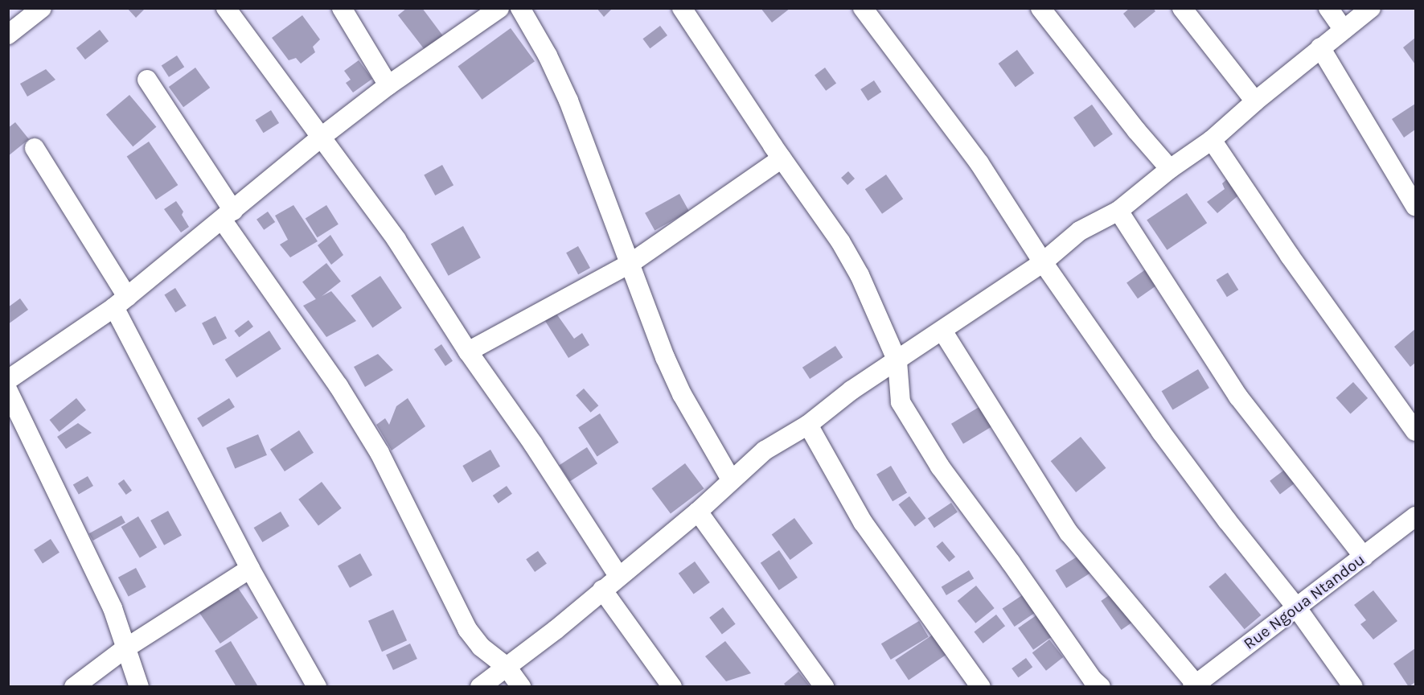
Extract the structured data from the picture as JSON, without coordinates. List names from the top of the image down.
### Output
{
  "streets": {
    "street": ["Rue Ngoua Ntandou"]
  }
}
